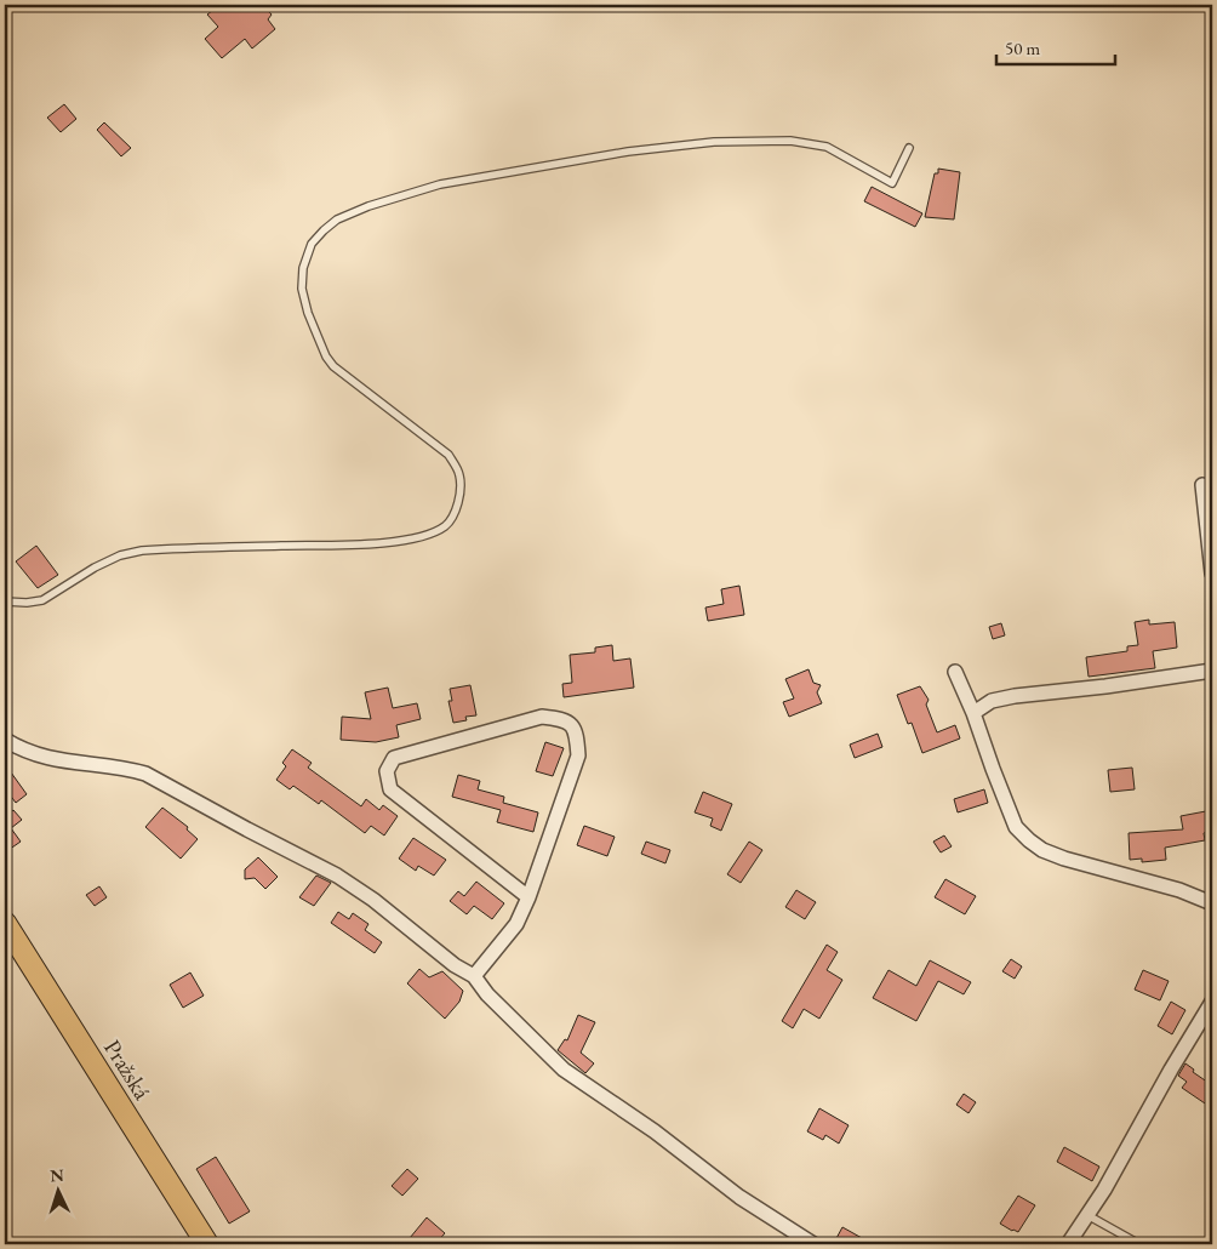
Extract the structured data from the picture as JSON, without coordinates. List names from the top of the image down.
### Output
{
  "streets": {
    "main road": ["Pražská"]
  },
  "scale_bar": "50 m",
  "north": "top"
}
